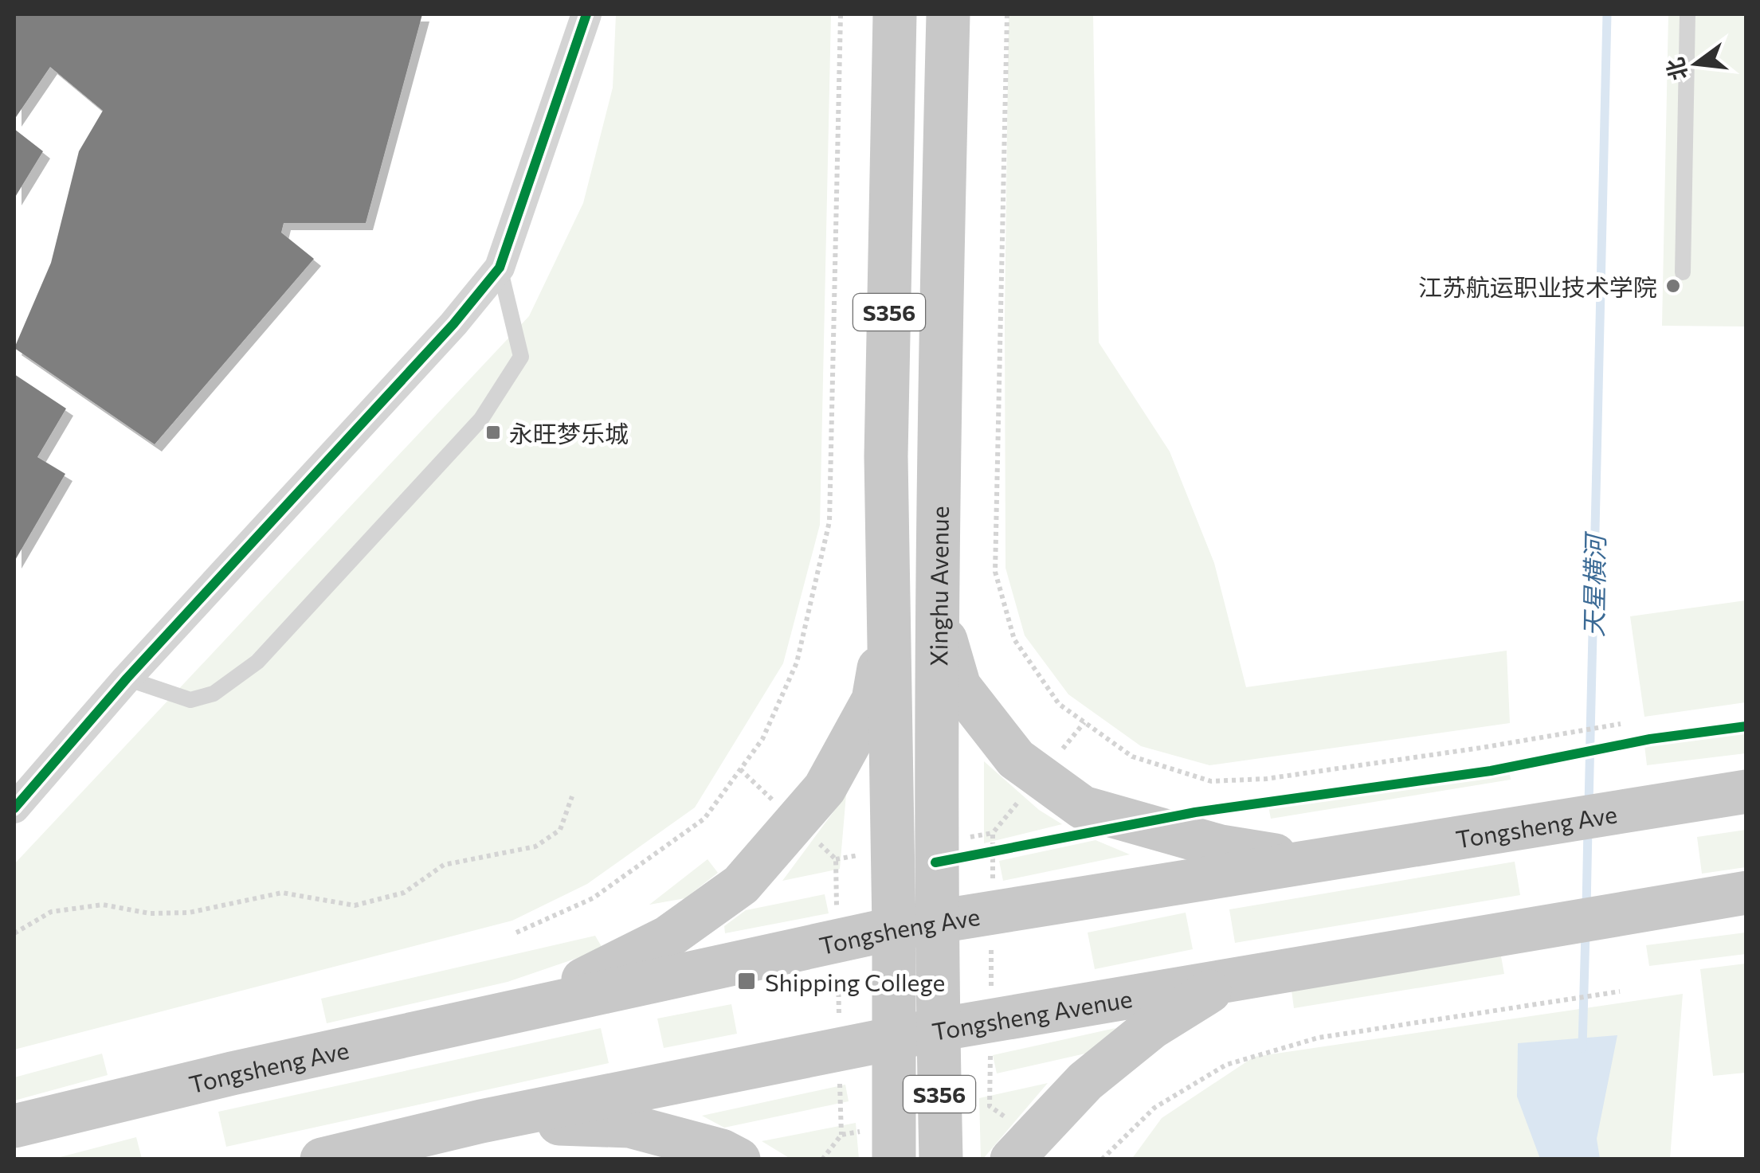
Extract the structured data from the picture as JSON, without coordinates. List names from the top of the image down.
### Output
{
  "streets": {
    "main road": [
      "S356",
      "Xinghu Avenue",
      "Tongsheng Ave",
      "Tongsheng Avenue"
    ]
  },
  "crossings": [
    ["Xinghu Avenue", "Tongsheng Ave"],
    ["Xinghu Avenue", "Tongsheng Avenue"]
  ],
  "water": ["天星横河"],
  "places": {
    "other": ["江苏航运职业技术学院"],
    "transit": ["永旺梦乐城", "Shipping College"]
  },
  "north": "left"
}
